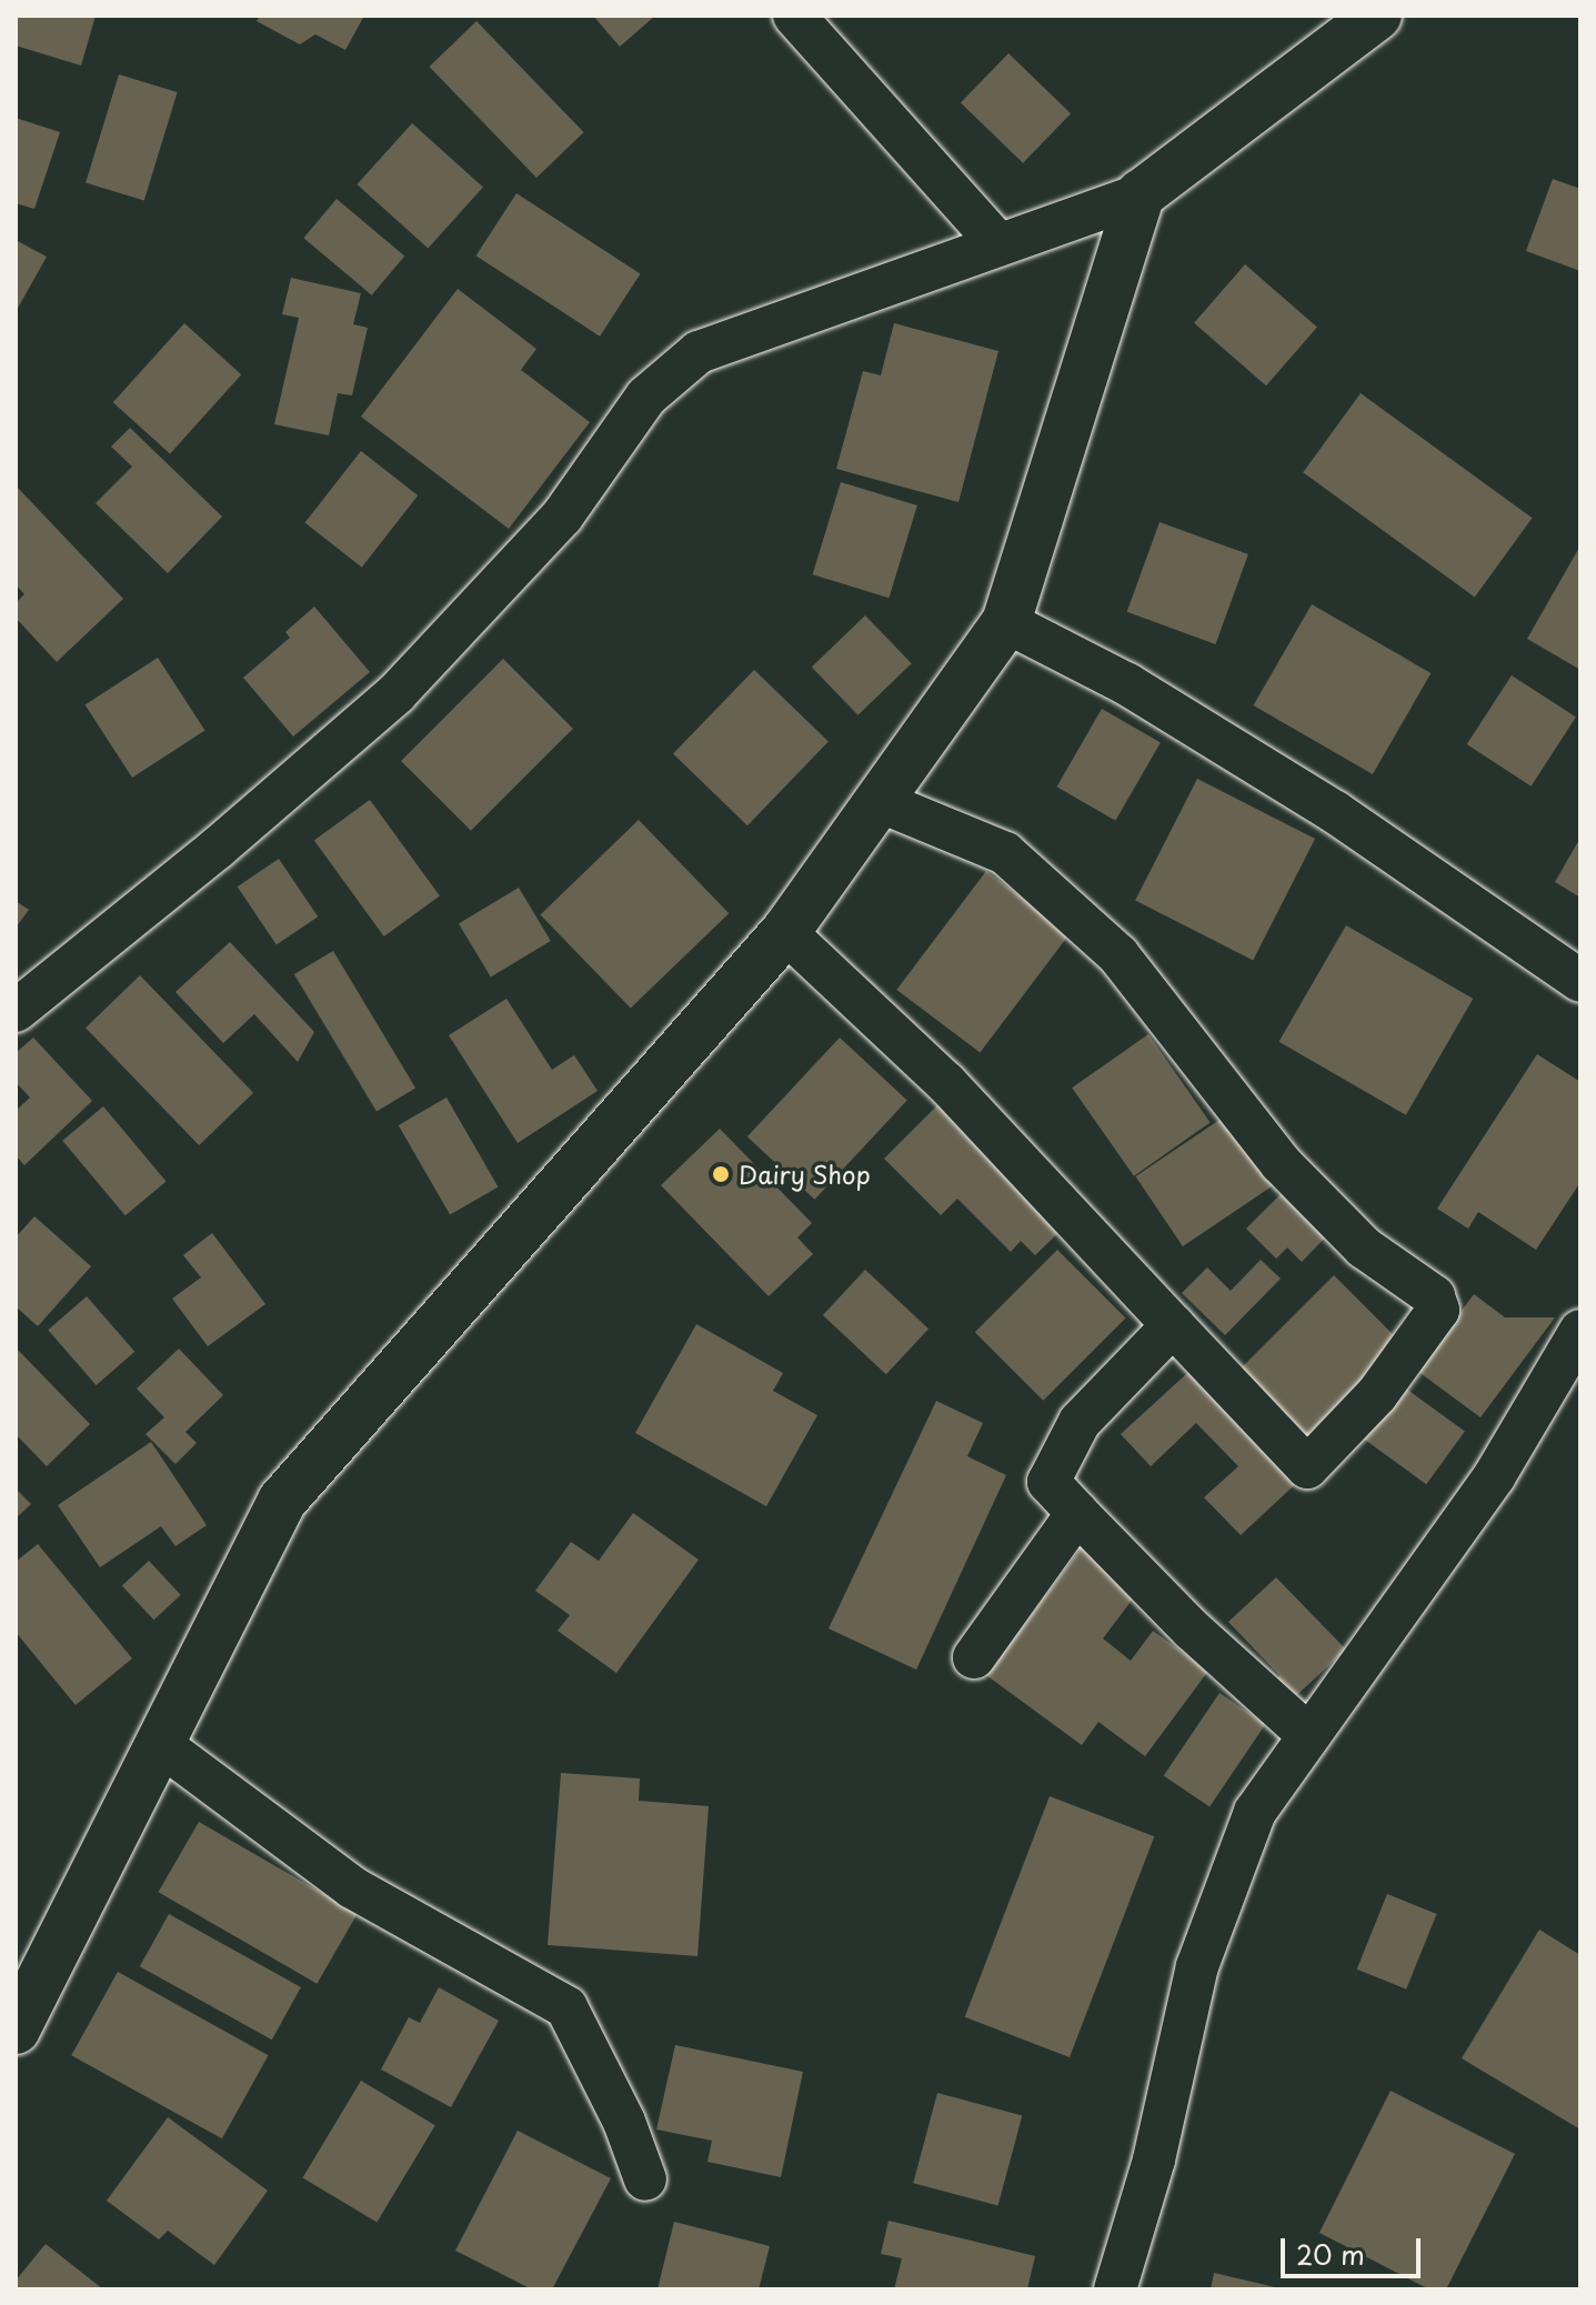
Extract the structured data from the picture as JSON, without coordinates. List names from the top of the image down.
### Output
{
  "places": ["Dairy Shop"],
  "scale_bar": "20 m"
}
